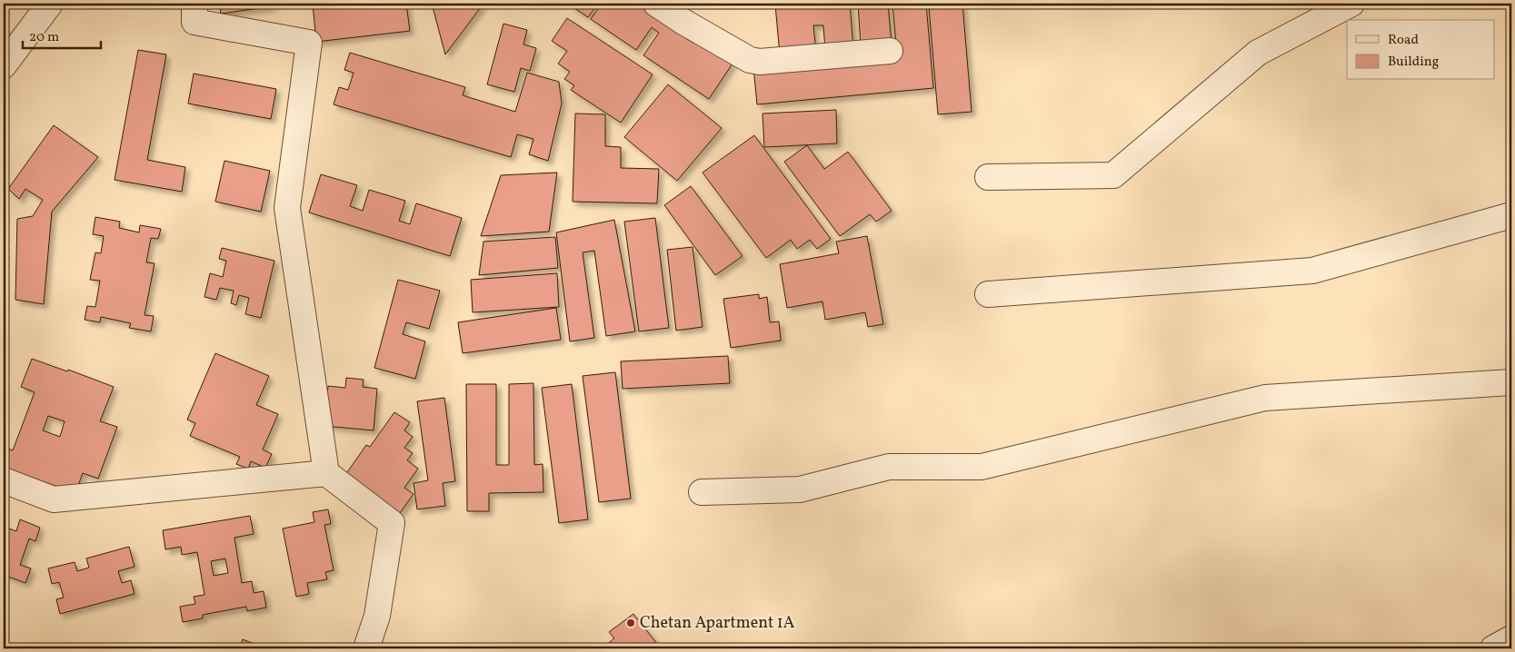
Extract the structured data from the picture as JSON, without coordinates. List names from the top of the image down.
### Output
{
  "places": ["Chetan Apartment 1A"],
  "legend": ["Road", "Building"],
  "scale_bar": "20 m"
}
